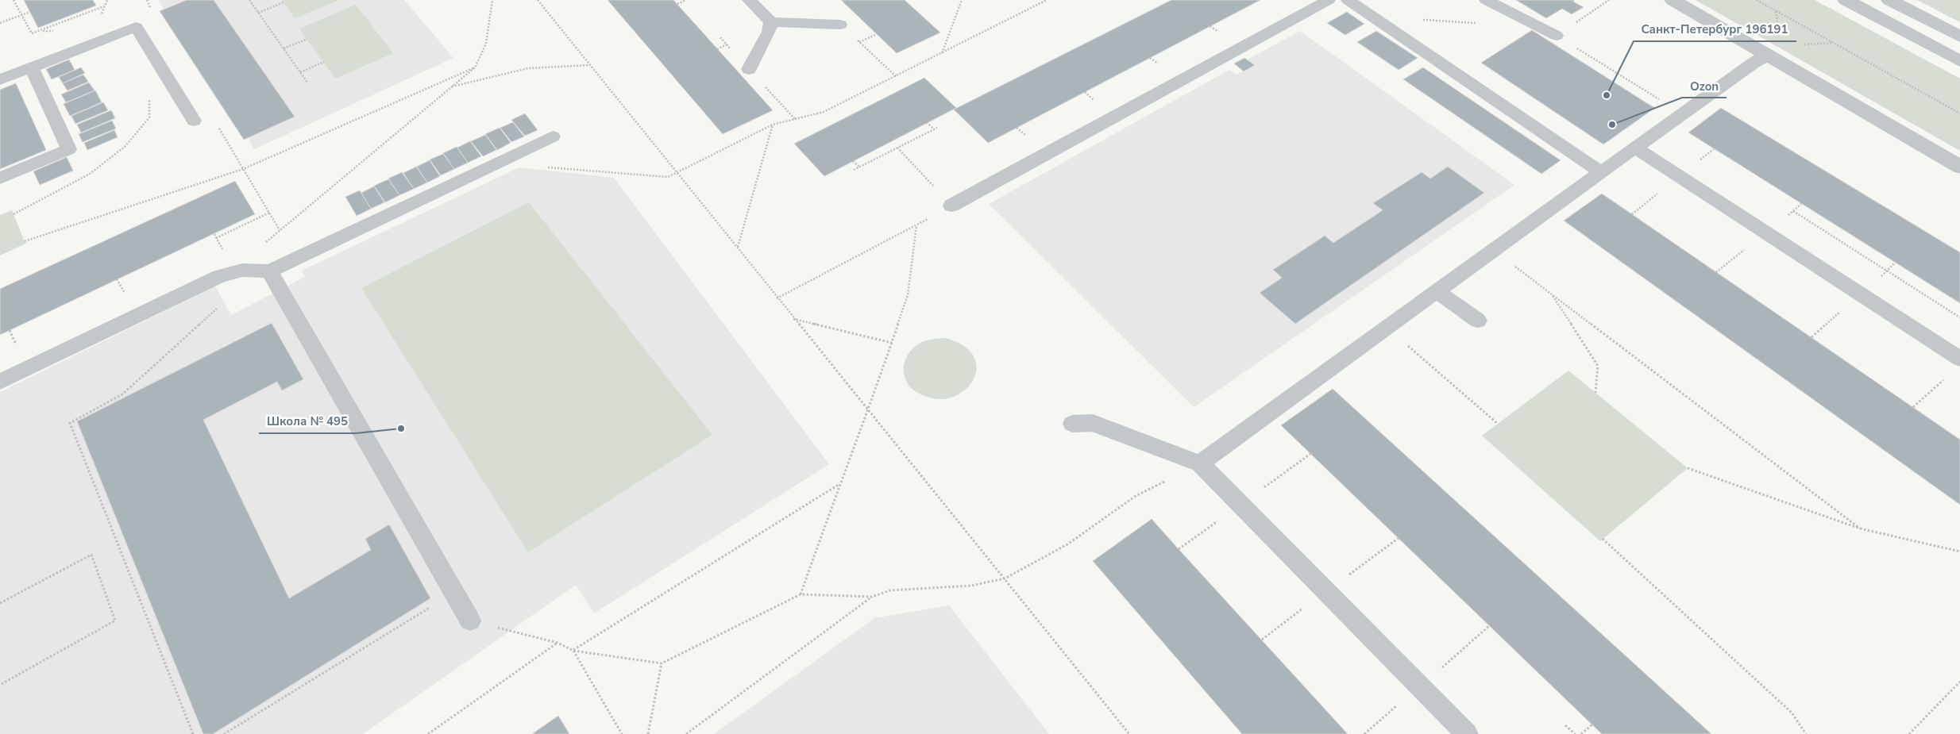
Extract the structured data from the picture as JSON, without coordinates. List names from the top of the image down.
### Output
{
  "places": ["Санкт-Петербург 196191", "Ozon", "Школа № 495"]
}
